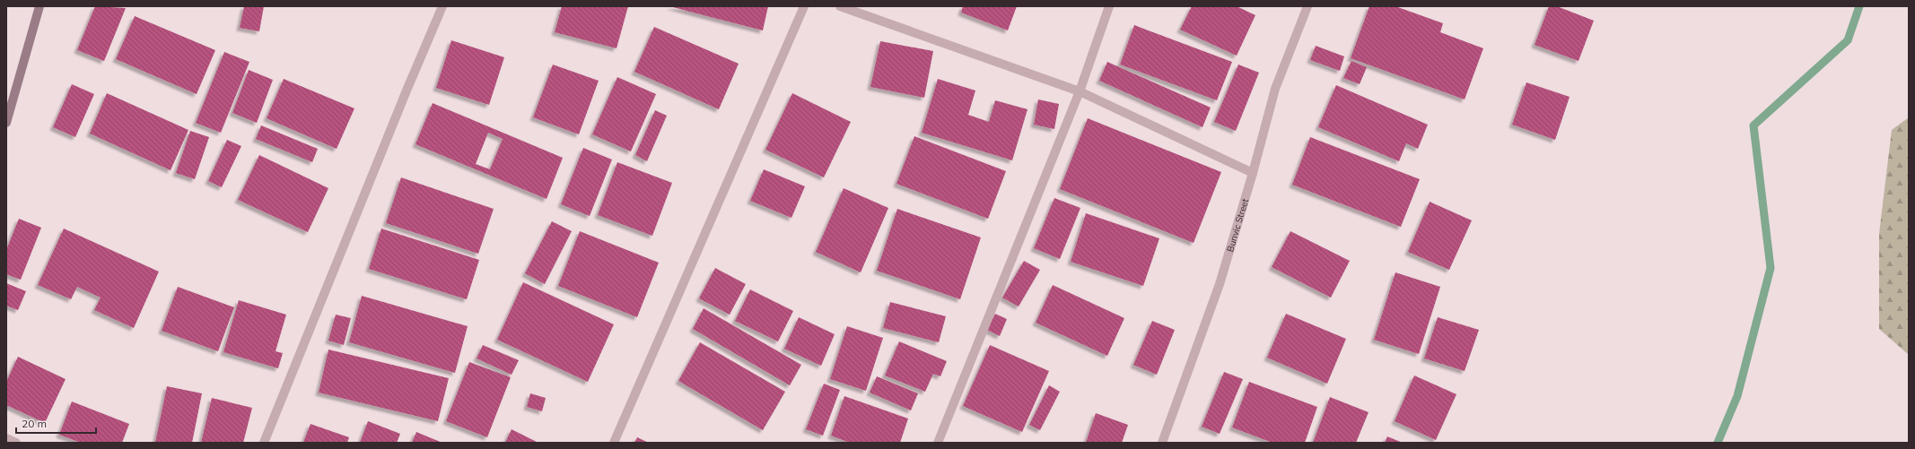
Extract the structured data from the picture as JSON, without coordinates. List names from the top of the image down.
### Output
{
  "streets": {
    "street": ["Bunvic Street"]
  },
  "scale_bar": "20 m"
}
